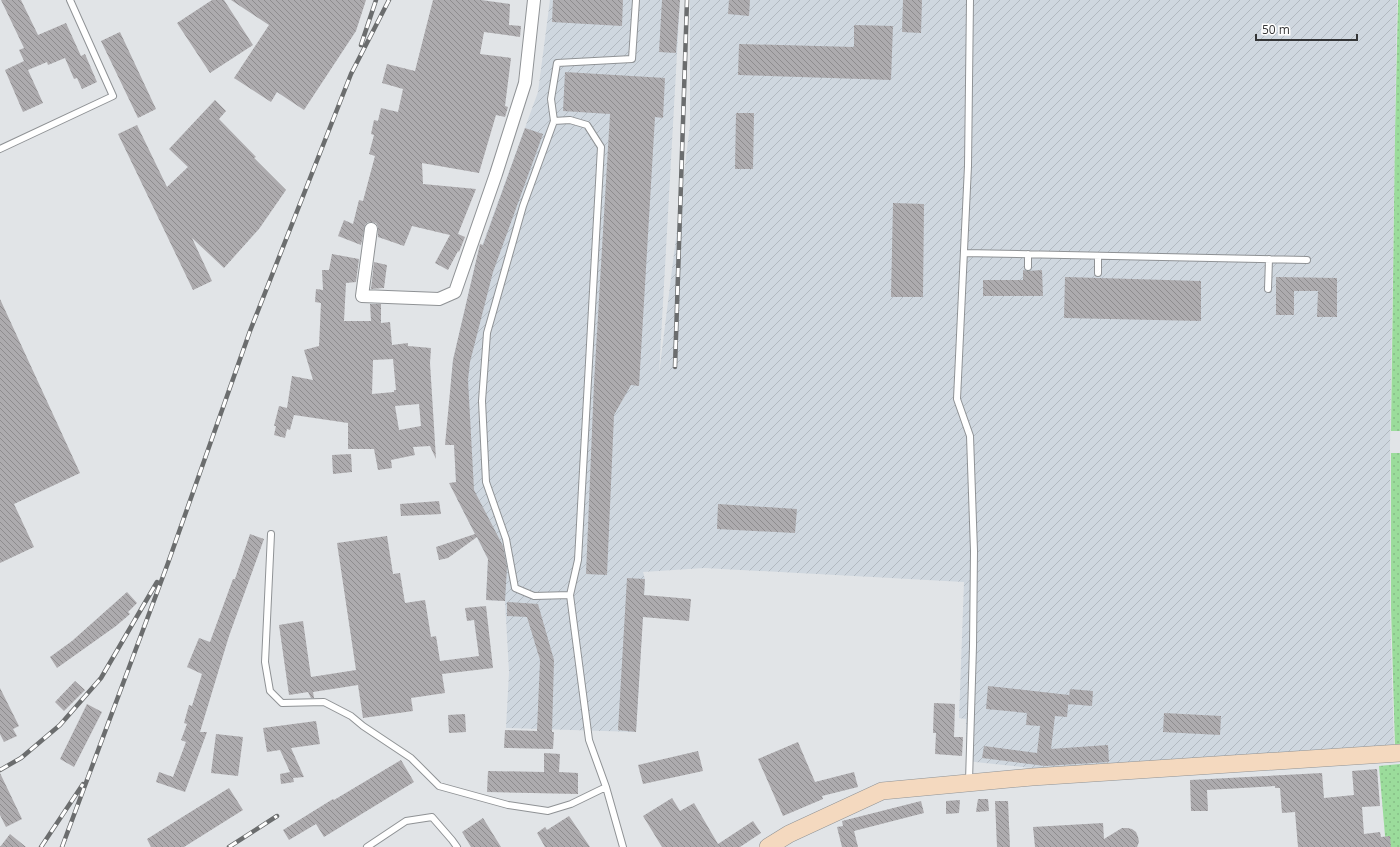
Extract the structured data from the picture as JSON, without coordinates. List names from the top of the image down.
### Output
{
  "scale_bar": "50 m"
}
